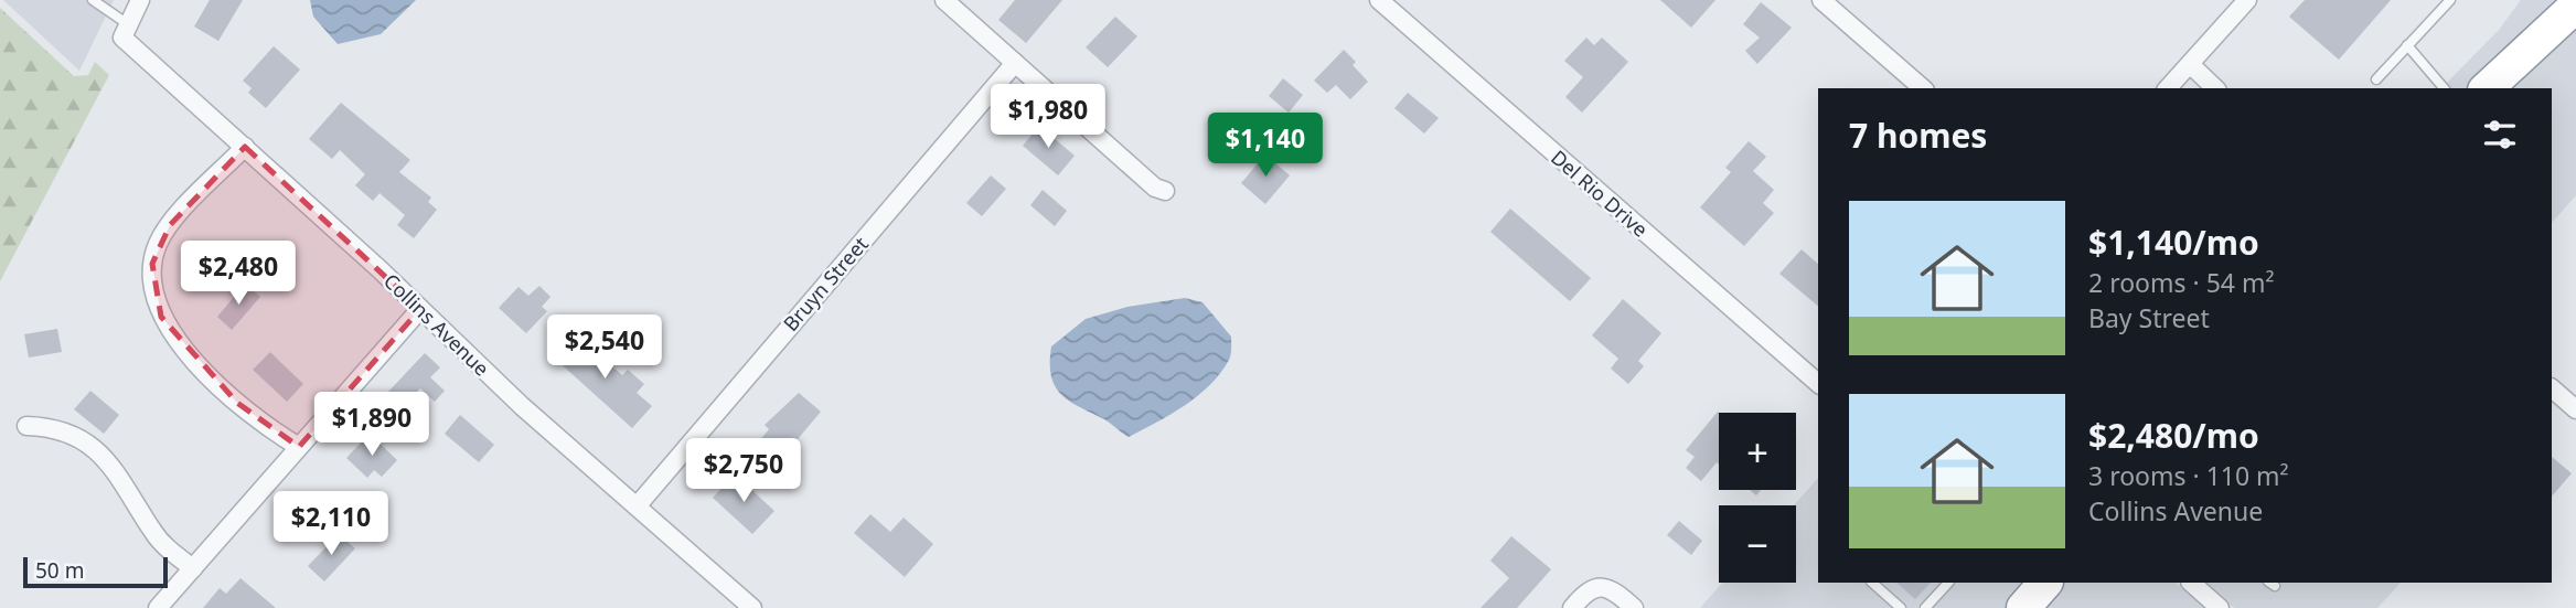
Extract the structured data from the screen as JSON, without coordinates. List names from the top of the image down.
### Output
{
  "streets": {
    "street": ["Del Rio Drive", "Bruyn Street", "Collins Avenue"]
  },
  "crossings": [
    ["Bruyn Street", "Collins Avenue"]
  ],
  "scale_bar": "50 m",
  "page": {
    "price": [
      "$1,980",
      "$1,140",
      "$2,480",
      "$2,540",
      "$1,890",
      "$2,750",
      "$2,110"
    ],
    "heading": "7 homes",
    "list": [
      {
        "name": "$1,140/mo",
        "note": "2 rooms · 54 m² · Bay Street"
      },
      {
        "name": "$2,480/mo",
        "note": "3 rooms · 110 m² · Collins Avenue"
      }
    ],
    "map_buttons": ["+", "−"],
    "scale": "50 m"
  }
}
